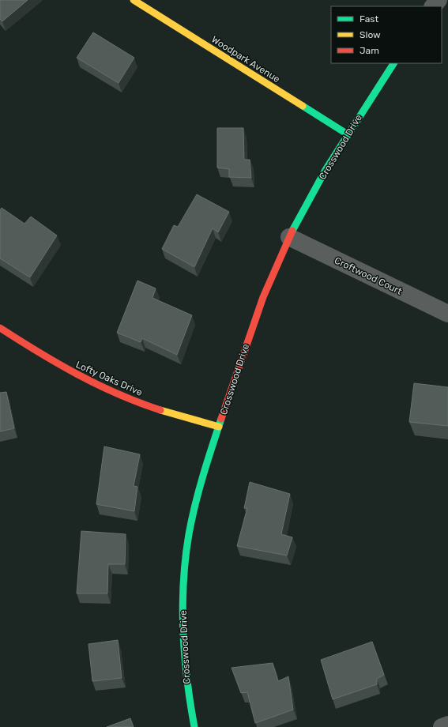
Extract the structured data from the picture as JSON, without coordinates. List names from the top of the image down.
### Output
{
  "streets": {
    "street": [
      "Woodpark Avenue",
      "Crosswood Drive",
      "Croftwood Court",
      "Lofty Oaks Drive"
    ]
  },
  "crossings": [
    ["Woodpark Avenue", "Crosswood Drive"],
    ["Crosswood Drive", "Croftwood Court"],
    ["Crosswood Drive", "Lofty Oaks Drive"]
  ],
  "legend": ["Fast", "Slow", "Jam"]
}
